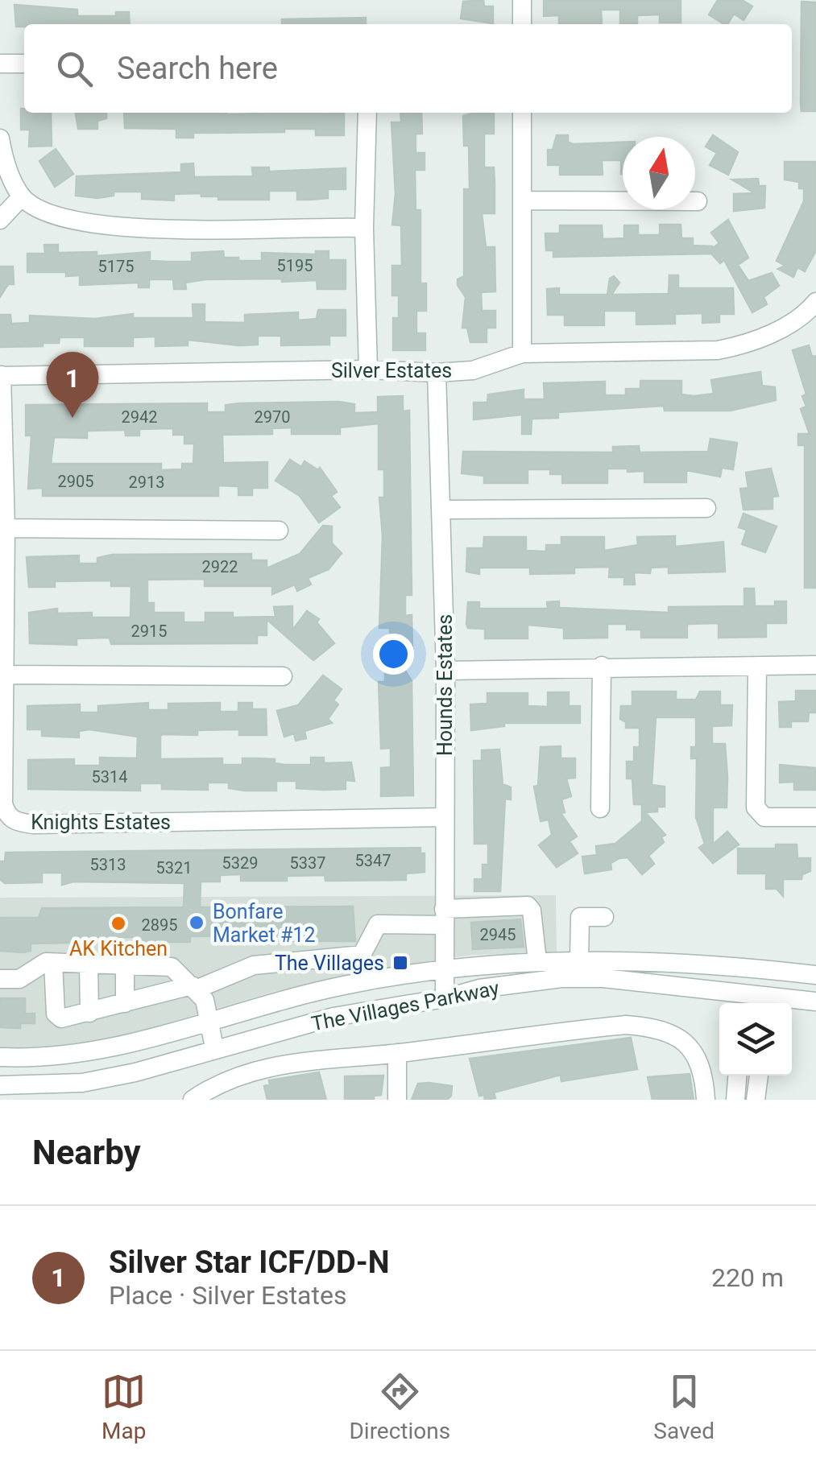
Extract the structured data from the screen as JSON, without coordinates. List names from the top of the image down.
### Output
{
  "streets": {
    "street": [
      "Silver Estates",
      "Hounds Estates",
      "Knights Estates",
      "The Villages Parkway"
    ]
  },
  "crossings": [
    ["Silver Estates", "Hounds Estates"],
    ["Silver Estates", "Knights Estates"],
    ["Hounds Estates", "Knights Estates"],
    ["Hounds Estates", "The Villages Parkway"]
  ],
  "places": {
    "other": ["Bonfare Market #12", "AK Kitchen"],
    "transit": ["The Villages"]
  },
  "house_numbers": [
    "5195",
    "5175",
    "2942",
    "2970",
    "2905",
    "2913",
    "2922",
    "2915",
    "5314",
    "5347",
    "5329",
    "5337",
    "5313",
    "5321",
    "2895",
    "2945"
  ],
  "north": "top",
  "page": {
    "search": "Search here",
    "pins": "1",
    "heading": "Nearby",
    "list": [
      {
        "mark": "1",
        "name": "Silver Star ICF/DD-N",
        "note": "Place · Silver Estates",
        "value": "220 m"
      }
    ],
    "nav": ["Map", "Directions", "Saved"]
  }
}
